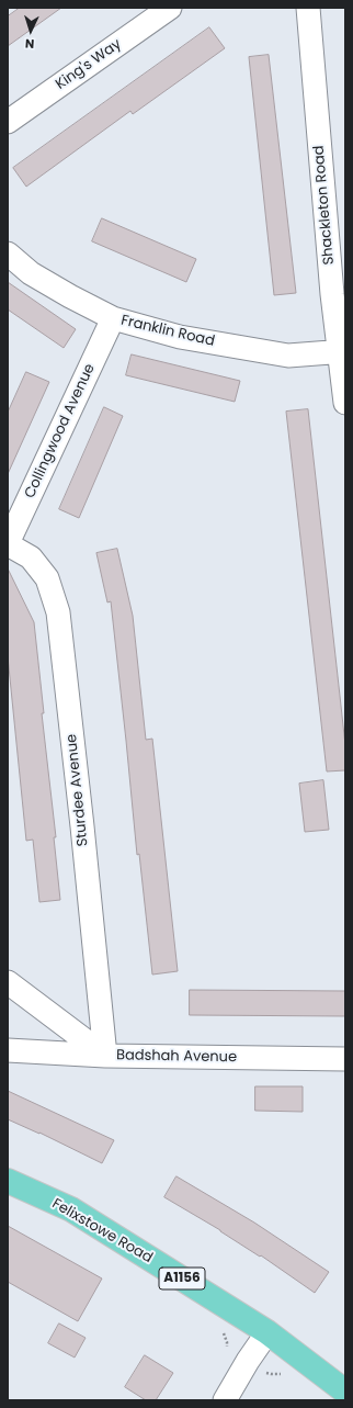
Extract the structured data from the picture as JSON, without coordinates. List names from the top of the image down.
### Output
{
  "streets": {
    "main road": ["Felixstowe Road", "A1156"],
    "street": [
      "King's Way",
      "Shackleton Road",
      "Franklin Road",
      "Collingwood Avenue",
      "Sturdee Avenue",
      "Badshah Avenue"
    ]
  },
  "crossings": [
    ["Shackleton Road", "Franklin Road"],
    ["Franklin Road", "Collingwood Avenue"],
    ["Collingwood Avenue", "Sturdee Avenue"],
    ["Sturdee Avenue", "Badshah Avenue"]
  ],
  "north": "bottom"
}
